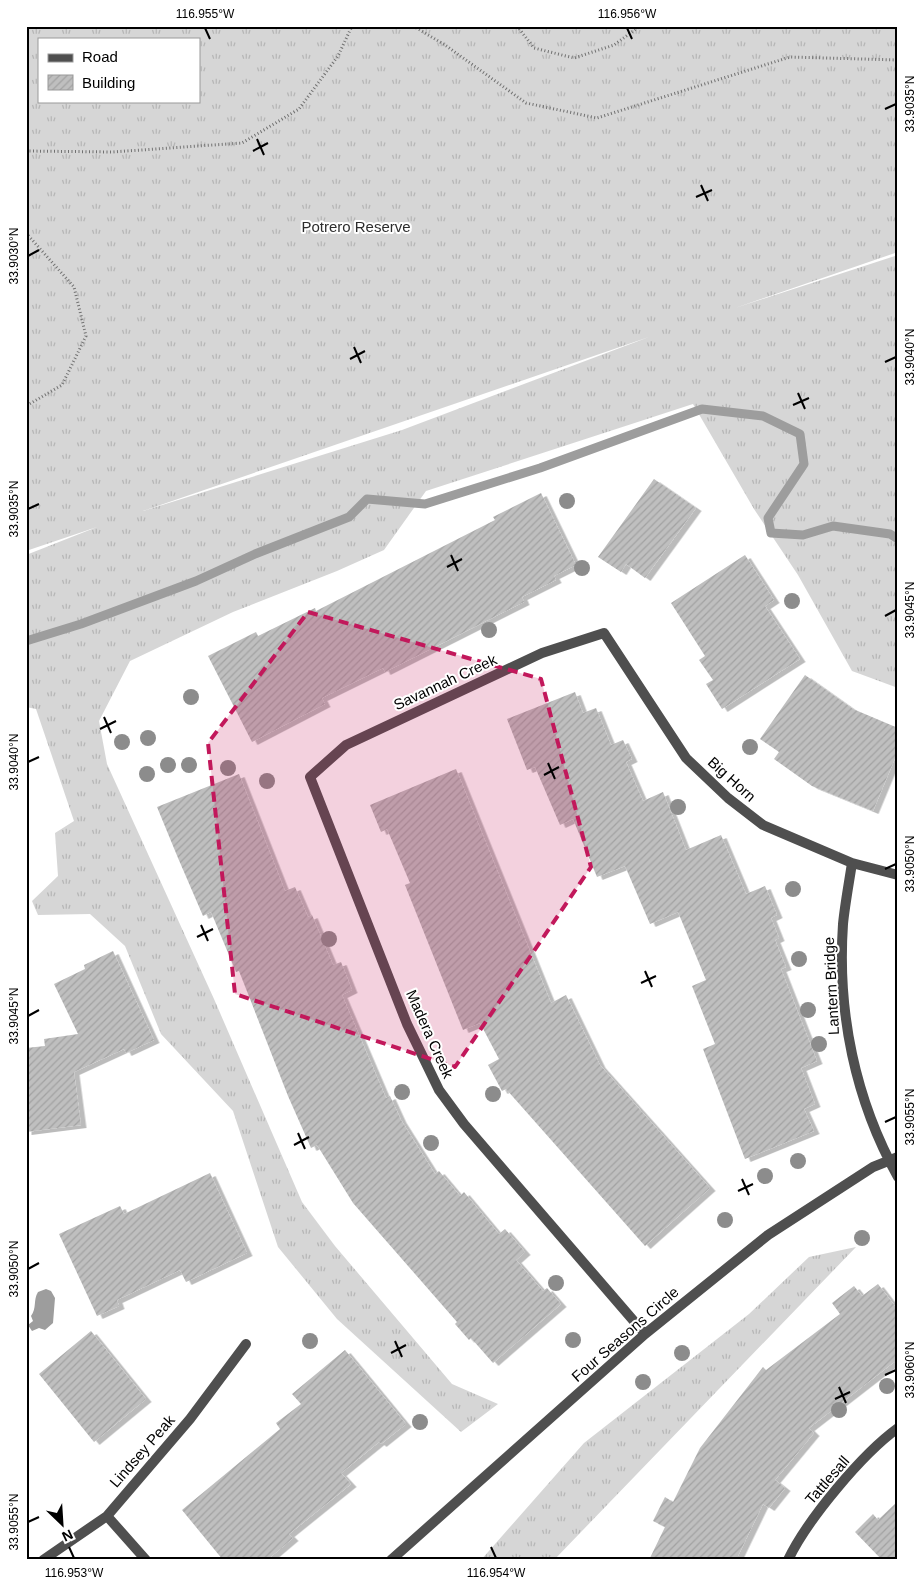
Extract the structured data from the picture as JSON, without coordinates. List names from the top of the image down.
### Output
{
  "streets": {
    "street": [
      "Savannah Creek",
      "Big Horn",
      "Lantern Bridge",
      "Madera Creek",
      "Four Seasons Circle",
      "Lindsey Peak",
      "Tattlesall"
    ]
  },
  "crossings": [
    ["Savannah Creek", "Big Horn"],
    ["Savannah Creek", "Madera Creek"],
    ["Big Horn", "Lantern Bridge"],
    ["Lantern Bridge", "Four Seasons Circle"],
    ["Madera Creek", "Four Seasons Circle"]
  ],
  "parks": ["Potrero Reserve"],
  "legend": ["Road", "Building"],
  "north": "bottom right",
  "coordinates": [
    "116.955°W",
    "116.956°W",
    "33.9035°N",
    "33.9030°N",
    "33.9040°N",
    "33.9045°N",
    "33.9050°N",
    "33.9055°N",
    "33.9060°N",
    "116.953°W",
    "116.954°W"
  ]
}
